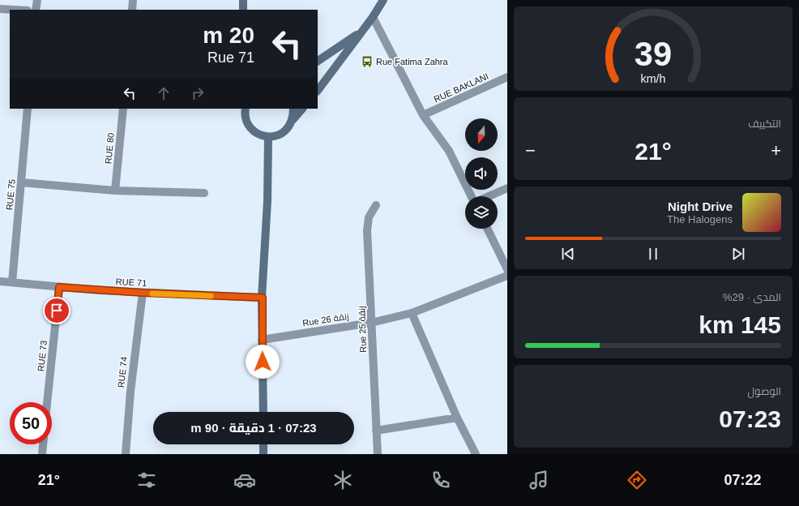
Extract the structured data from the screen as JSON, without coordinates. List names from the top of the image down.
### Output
{
  "streets": {
    "street": [
      "RUE BAKLANI",
      "RUE 80",
      "RUE 75",
      "RUE 71",
      "Rue 26 زنقة",
      "Rue 25 زنقة",
      "RUE 73",
      "RUE 74"
    ]
  },
  "crossings": [
    ["RUE 75", "RUE 71"],
    ["RUE 71", "RUE 73"],
    ["RUE 71", "RUE 74"],
    ["Rue 26 زنقة", "Rue 25 زنقة"]
  ],
  "places": {
    "bus stop": ["Rue Fatima Zahra"]
  },
  "north": "bottom",
  "page": {
    "turn": ["20 m", "Rue 71"],
    "tile": [
      "التكييف",
      ["المدى · 29%", "145 km"],
      ["الوصول", "07:23"]
    ],
    "heat": ["−", "21°", "+"],
    "song": ["Night Drive", "The Halogens"],
    "limit": "50",
    "trip": "07:23 · 1 دقيقة · 90 m",
    "tabs": ["07:22", "21°"],
    "gauge": ["39", "km/h"]
  }
}
